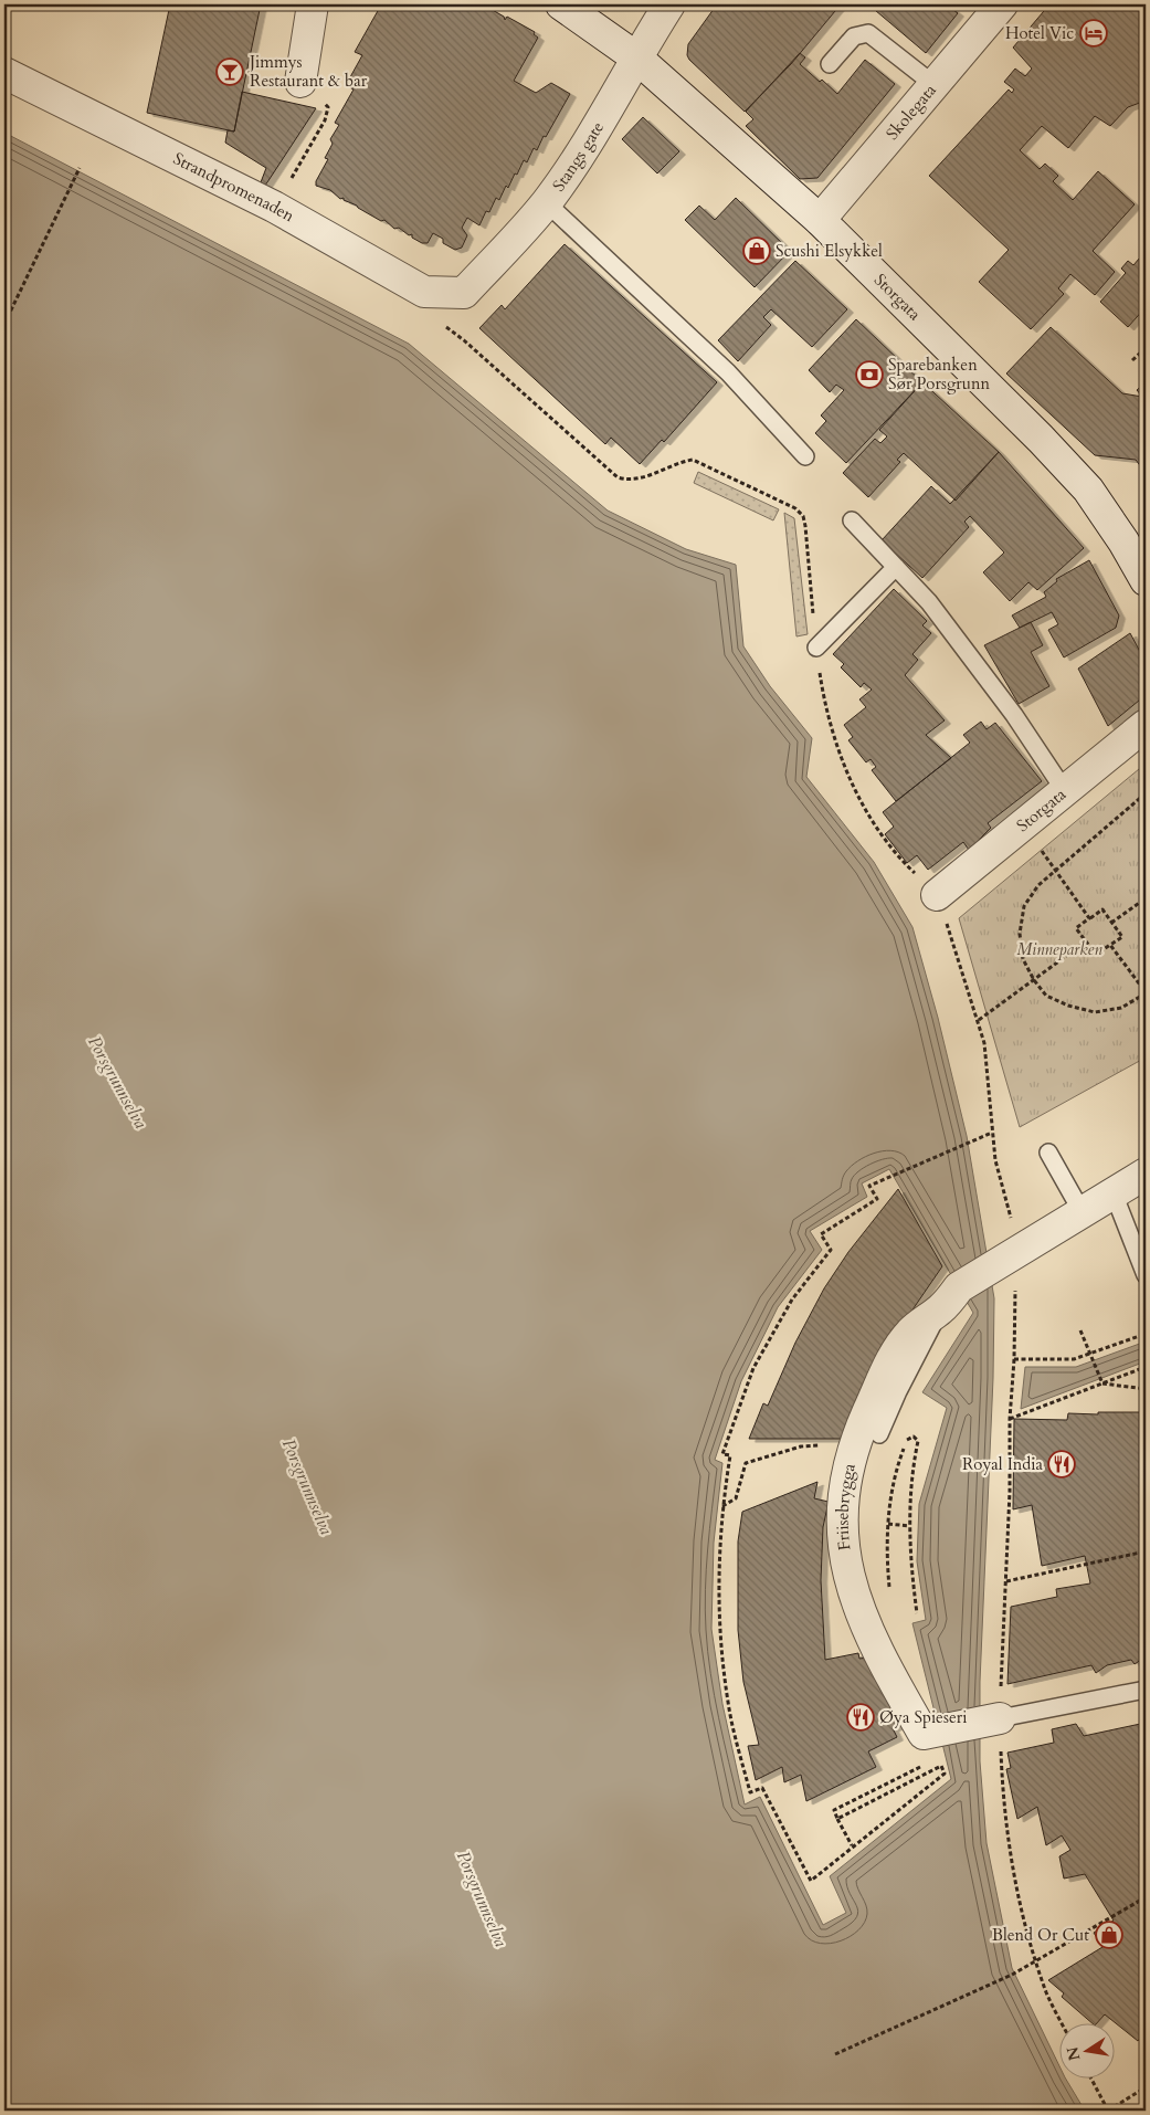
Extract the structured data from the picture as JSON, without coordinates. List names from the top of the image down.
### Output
{
  "streets": {
    "street": [
      "Skolegata",
      "Stangs gate",
      "Strandpromenaden",
      "Storgata",
      "Friisebrygga"
    ]
  },
  "crossings": [
    ["Skolegata", "Storgata"],
    ["Stangs gate", "Strandpromenaden"],
    ["Stangs gate", "Storgata"]
  ],
  "water": ["Porsgrunnselva"],
  "parks": ["Minneparken"],
  "places": {
    "hotel": ["Hotel Vic"],
    "bar": ["Jimmys Restaurant & bar"],
    "shop": ["Scushi Elsykkel", "Blend Or Cut"],
    "bank": ["Sparebanken Sør Porsgrunn"],
    "restaurant": ["Royal India", "Øya Spieseri"]
  },
  "north": "left"
}
